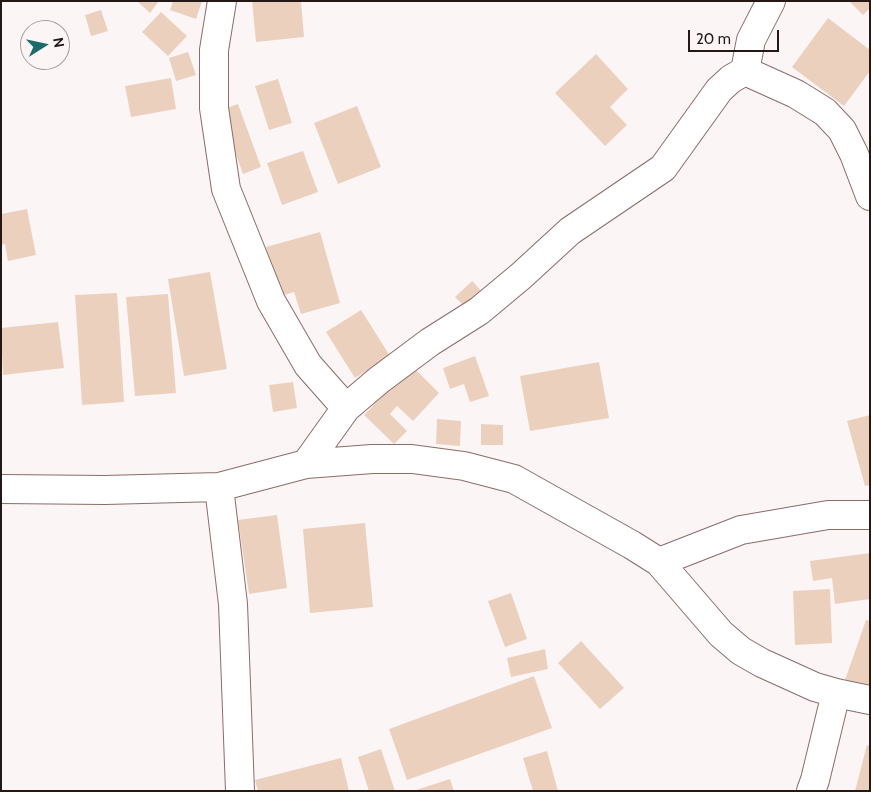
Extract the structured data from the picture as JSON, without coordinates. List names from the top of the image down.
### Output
{
  "scale_bar": "20 m",
  "north": "right"
}
